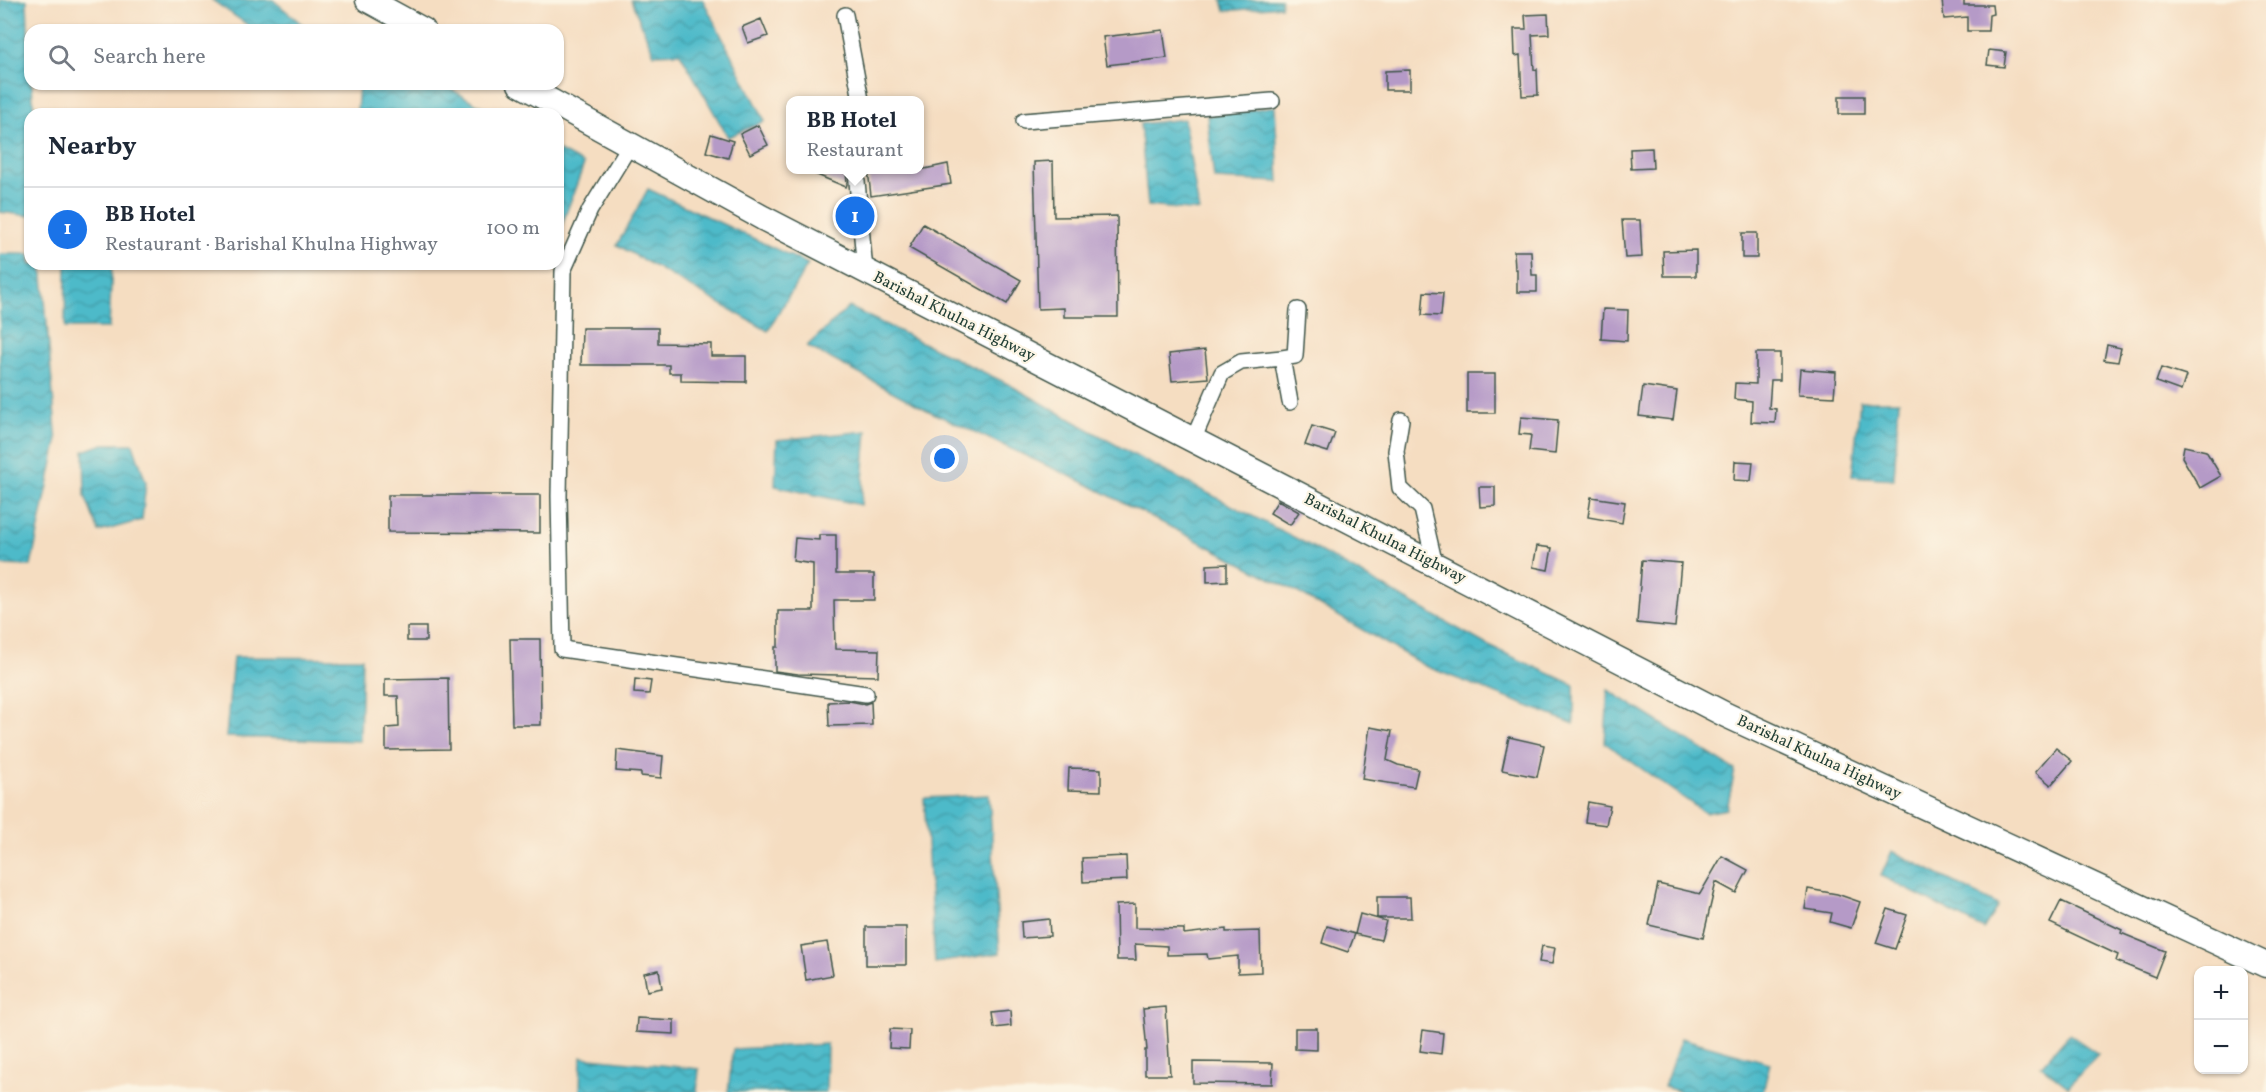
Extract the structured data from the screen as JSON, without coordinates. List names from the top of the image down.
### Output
{
  "streets": {
    "highway": ["Barishal Khulna Highway"]
  },
  "page": {
    "search": "Search here",
    "popup": ["BB Hotel", "Restaurant"],
    "heading": "Nearby",
    "list": [
      {
        "mark": "1",
        "name": "BB Hotel",
        "note": "Restaurant · Barishal Khulna Highway",
        "value": "100 m"
      }
    ],
    "pins": "1",
    "map_buttons": ["+", "−"]
  }
}
